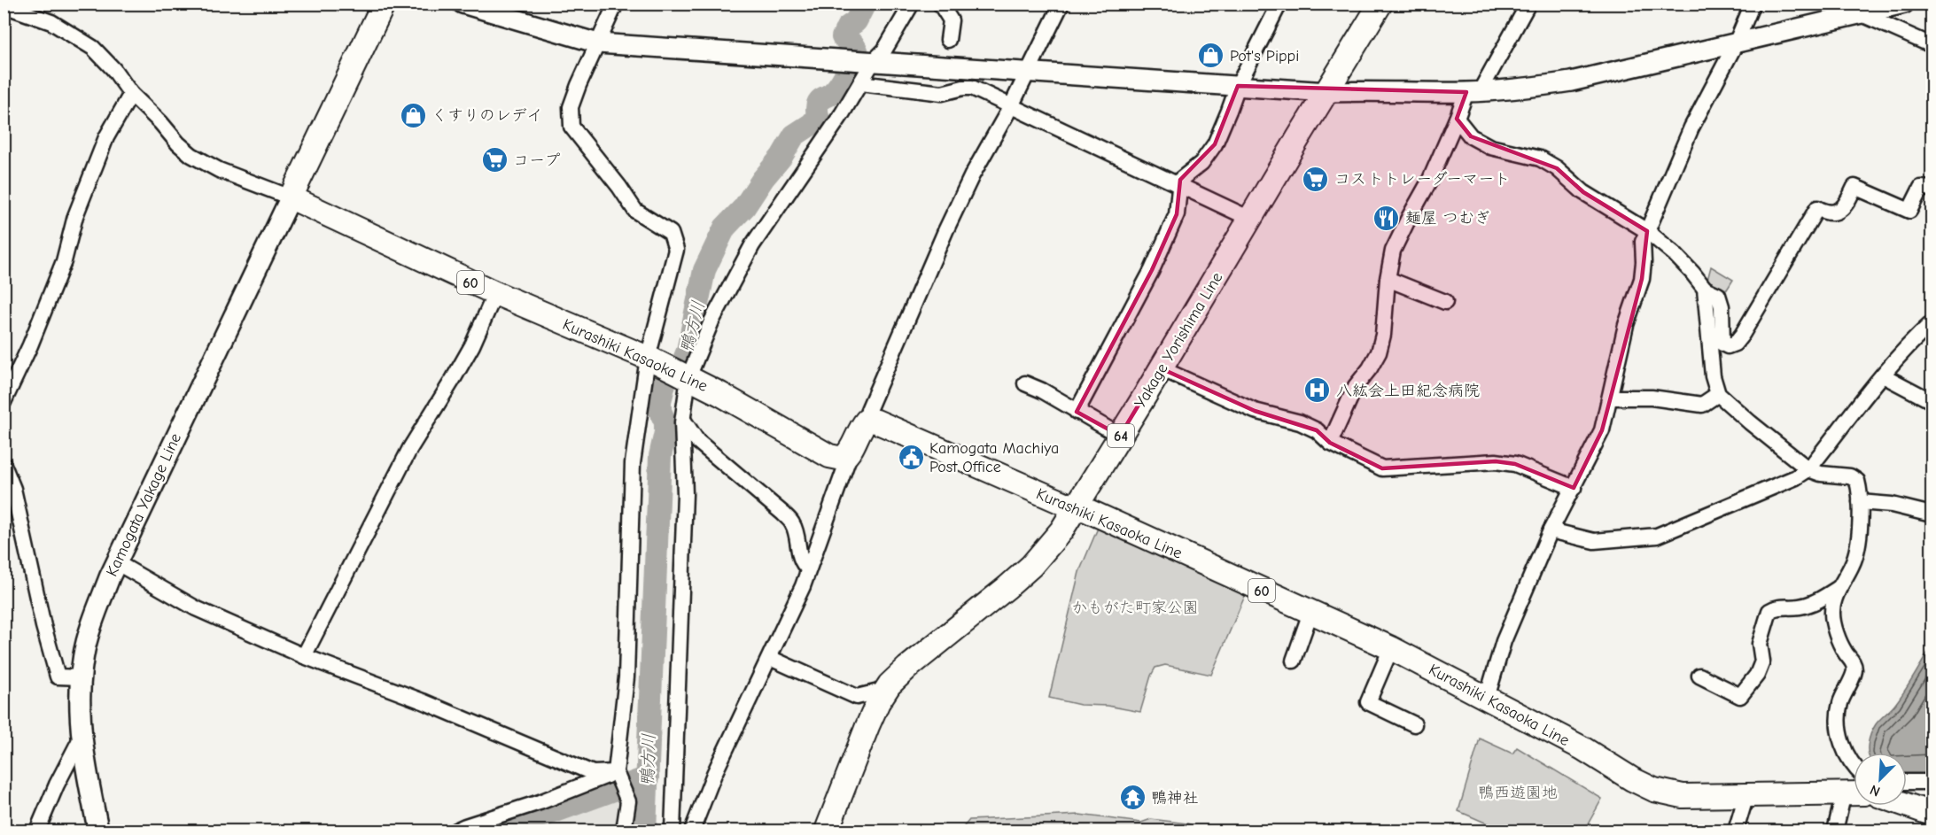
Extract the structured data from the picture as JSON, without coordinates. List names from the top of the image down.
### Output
{
  "streets": {
    "main road": [
      "60",
      "Yakage Yorishima Line",
      "Kurashiki Kasaoka Line",
      "64",
      "Kamogata Yakage Line"
    ]
  },
  "crossings": [
    ["Yakage Yorishima Line", "Kurashiki Kasaoka Line"],
    ["Kurashiki Kasaoka Line", "Kamogata Yakage Line"]
  ],
  "water": ["鴨方川"],
  "parks": ["かもがた町家公園", "鴨西遊園地"],
  "places": {
    "shop": ["Pot's Pippi", "くすりのレデイ"],
    "supermarket": ["コープ", "コストトレーダーマート"],
    "restaurant": ["麺屋 つむぎ"],
    "hospital": ["八紘会上田紀念病院"],
    "public building": ["Kamogata Machiya Post Office"],
    "temple": ["鴨神社"]
  },
  "north": "bottom left"
}
